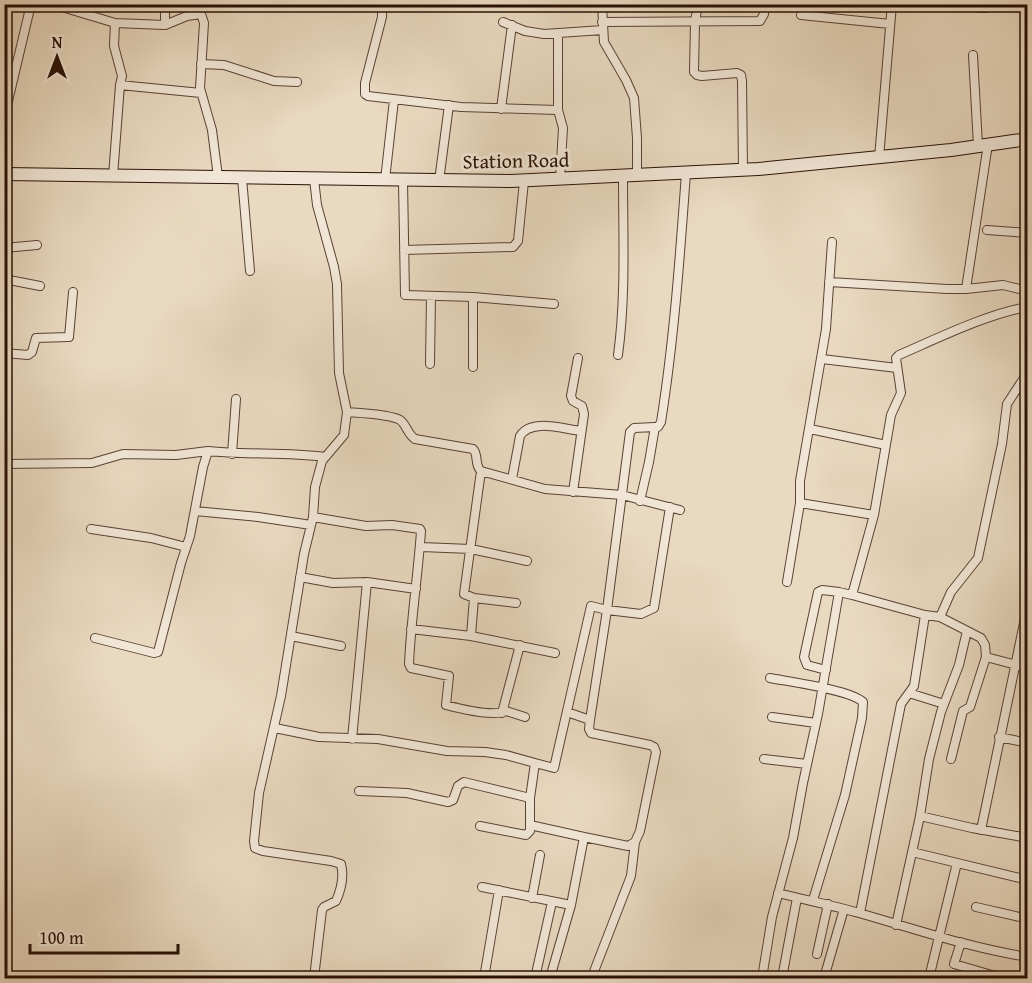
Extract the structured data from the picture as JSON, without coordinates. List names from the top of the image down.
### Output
{
  "streets": {
    "main road": ["Station Road"]
  },
  "scale_bar": "100 m",
  "north": "top"
}
